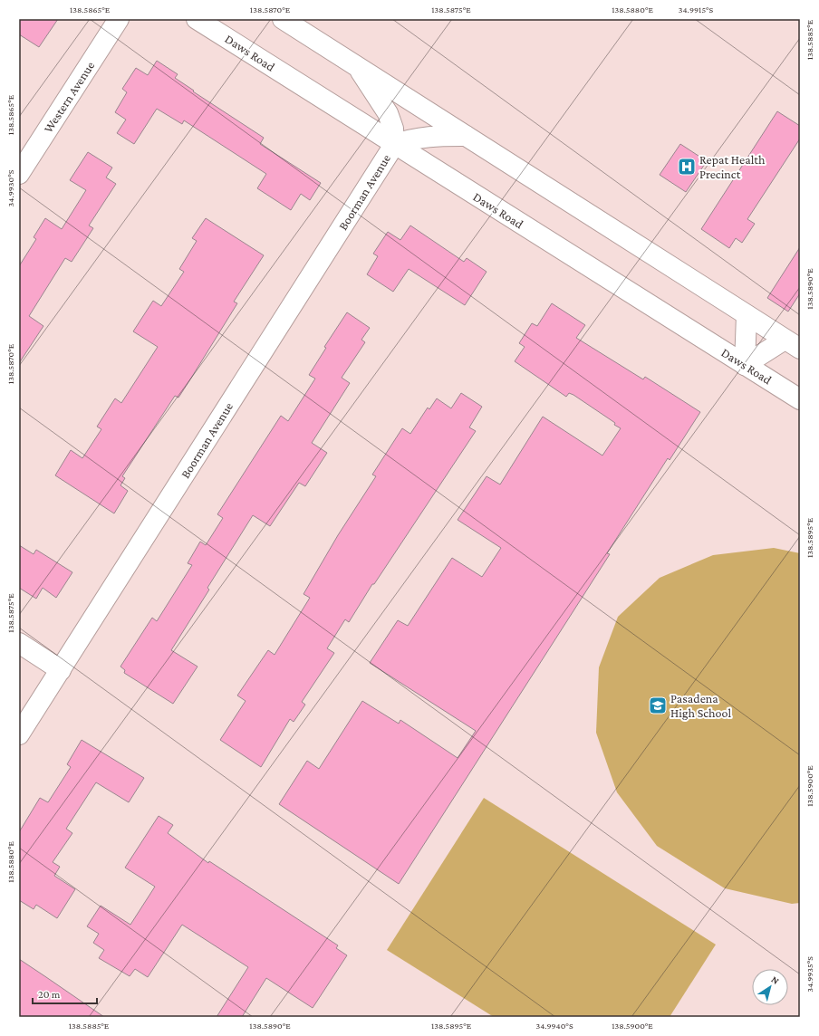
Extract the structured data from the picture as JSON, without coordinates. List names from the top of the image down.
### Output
{
  "streets": {
    "main road": ["Daws Road", "Western Avenue", "Boorman Avenue"]
  },
  "crossings": [
    ["Daws Road", "Boorman Avenue"]
  ],
  "places": {
    "hospital": ["Repat Health Precinct"],
    "school or university": ["Pasadena High School"]
  },
  "scale_bar": "20 m",
  "north": "top right",
  "coordinates": [
    "138.5865°E",
    "138.5870°E",
    "138.5875°E",
    "138.5880°E",
    "34.9915°S",
    "138.5885°E",
    "34.9930°S",
    "138.5890°E",
    "138.5895°E",
    "138.5900°E",
    "34.9935°S",
    "34.9940°S"
  ]
}
